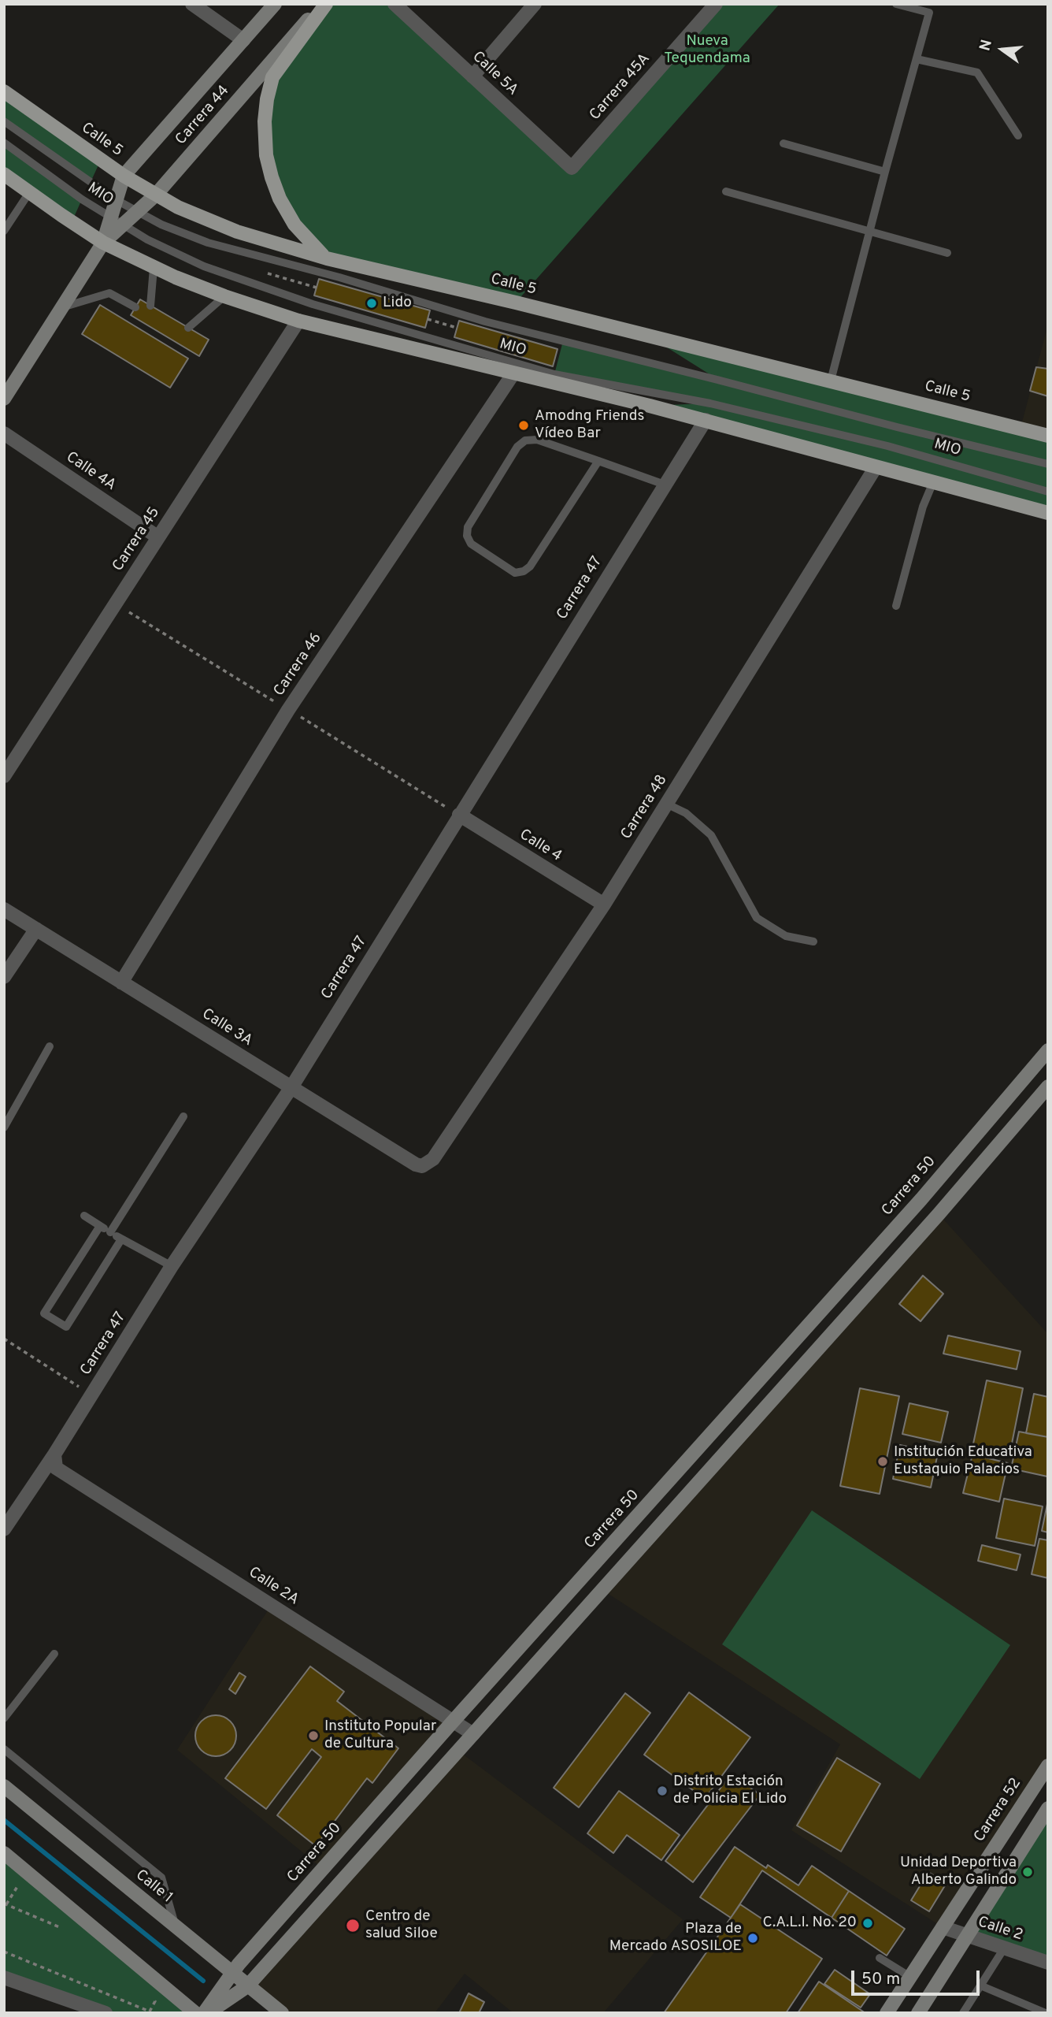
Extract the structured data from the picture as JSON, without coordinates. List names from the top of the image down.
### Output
{
  "streets": {
    "main road": ["Calle 5"],
    "street": [
      "Calle 5A",
      "Carrera 45A",
      "Carrera 44",
      "Calle 4A",
      "Carrera 45",
      "Carrera 47",
      "Carrera 46",
      "Carrera 48",
      "Calle 4",
      "Calle 3A",
      "Carrera 50",
      "Calle 2A",
      "Carrera 52",
      "Calle 1",
      "Calle 2"
    ],
    "lane": ["MIO"]
  },
  "crossings": [
    ["Calle 5A", "Carrera 45A"],
    ["Carrera 44", "Calle 5"],
    ["Carrera 44", "MIO"],
    ["Calle 4A", "Carrera 45"],
    ["Carrera 47", "Calle 4"],
    ["Carrera 47", "Calle 3A"],
    ["Carrera 47", "Calle 2A"],
    ["Carrera 46", "Calle 3A"],
    ["Carrera 48", "Calle 4"],
    ["Carrera 48", "Calle 3A"],
    ["Carrera 50", "Calle 2A"],
    ["Carrera 50", "Calle 1"],
    ["Carrera 52", "Calle 2"]
  ],
  "parks": ["Nueva Tequendama"],
  "places": [
    "Lido",
    "Amodng Friends Vídeo Bar",
    "Institución Educativa Eustaquio Palacios",
    "Instituto Popular de Cultura",
    "Distrito Estación de Policia El Lido",
    "Unidad Deportiva Alberto Galindo",
    "C.A.L.I. No. 20",
    "Centro de salud Siloe",
    "Plaza de Mercado ASOSILOE"
  ],
  "scale_bar": "50 m",
  "north": "left"
}
